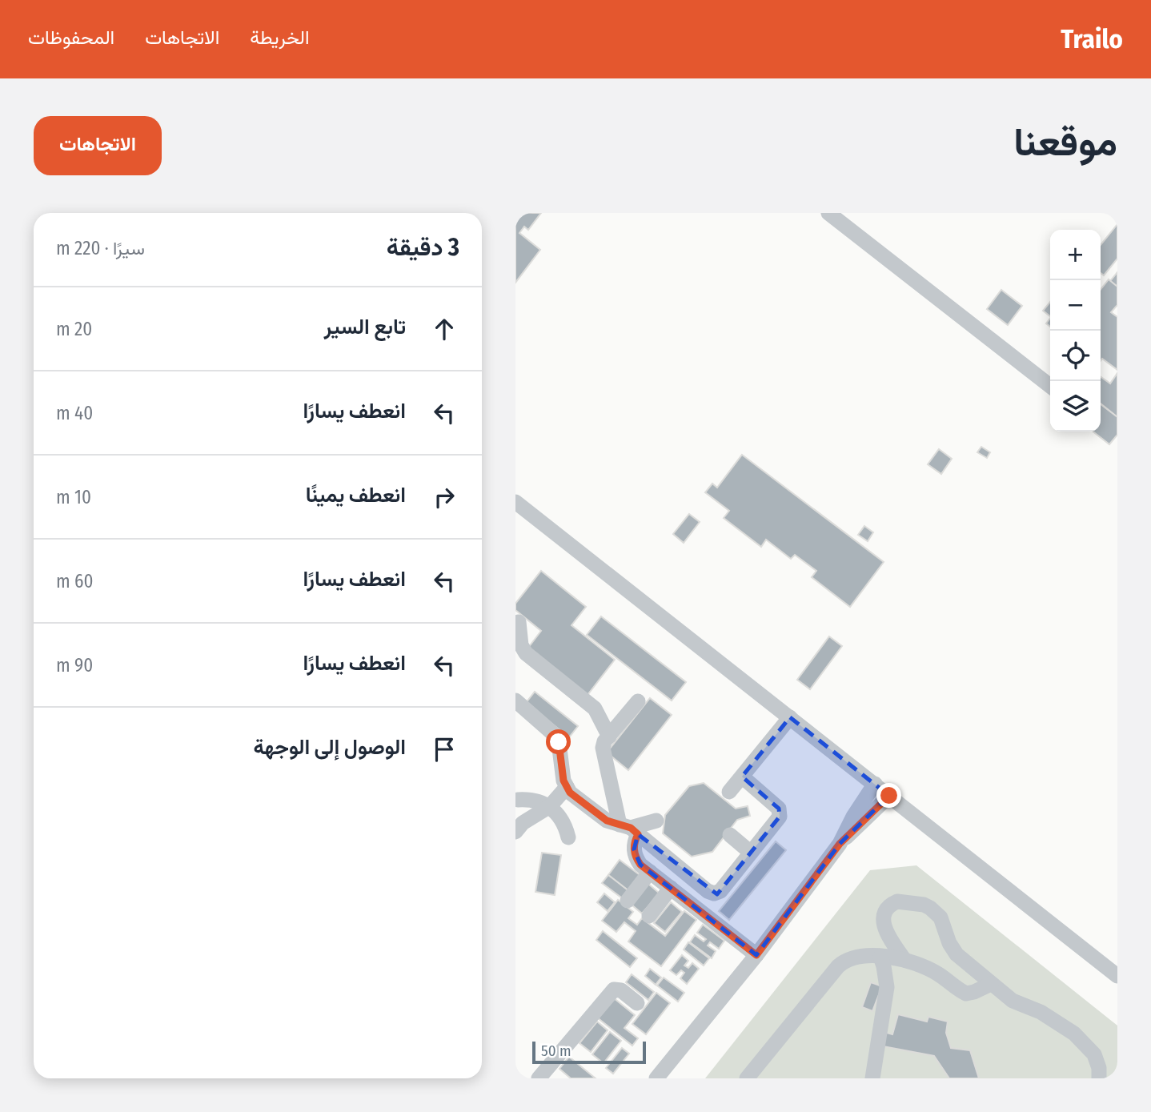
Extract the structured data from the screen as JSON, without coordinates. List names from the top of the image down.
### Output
{
  "scale_bar": "50 m",
  "page": {
    "header": "Trailo",
    "nav": ["الخريطة", "الاتجاهات", "المحفوظات"],
    "title": "موقعنا",
    "buttons": "الاتجاهات",
    "heading": ["3 دقيقة", "سيرًا · 220 m"],
    "map_buttons": ["+", "−"],
    "list": [
      ["تابع السير", "20 m"],
      ["انعطف يسارًا", "40 m"],
      ["انعطف يمينًا", "10 m"],
      ["انعطف يسارًا", "60 m"],
      ["انعطف يسارًا", "90 m"],
      "الوصول إلى الوجهة"
    ],
    "scale": "50 m"
  }
}
